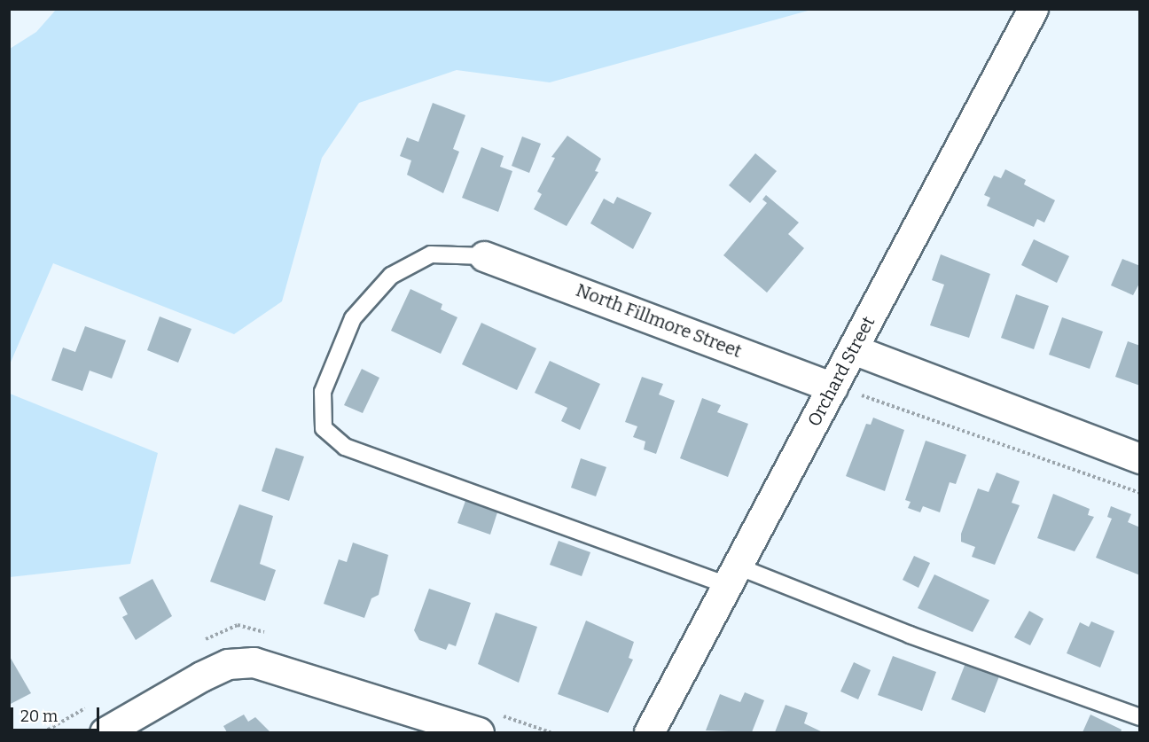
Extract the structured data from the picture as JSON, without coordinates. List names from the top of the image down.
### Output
{
  "streets": {
    "street": ["North Fillmore Street", "Orchard Street"]
  },
  "crossings": [
    ["North Fillmore Street", "Orchard Street"]
  ],
  "scale_bar": "20 m"
}
